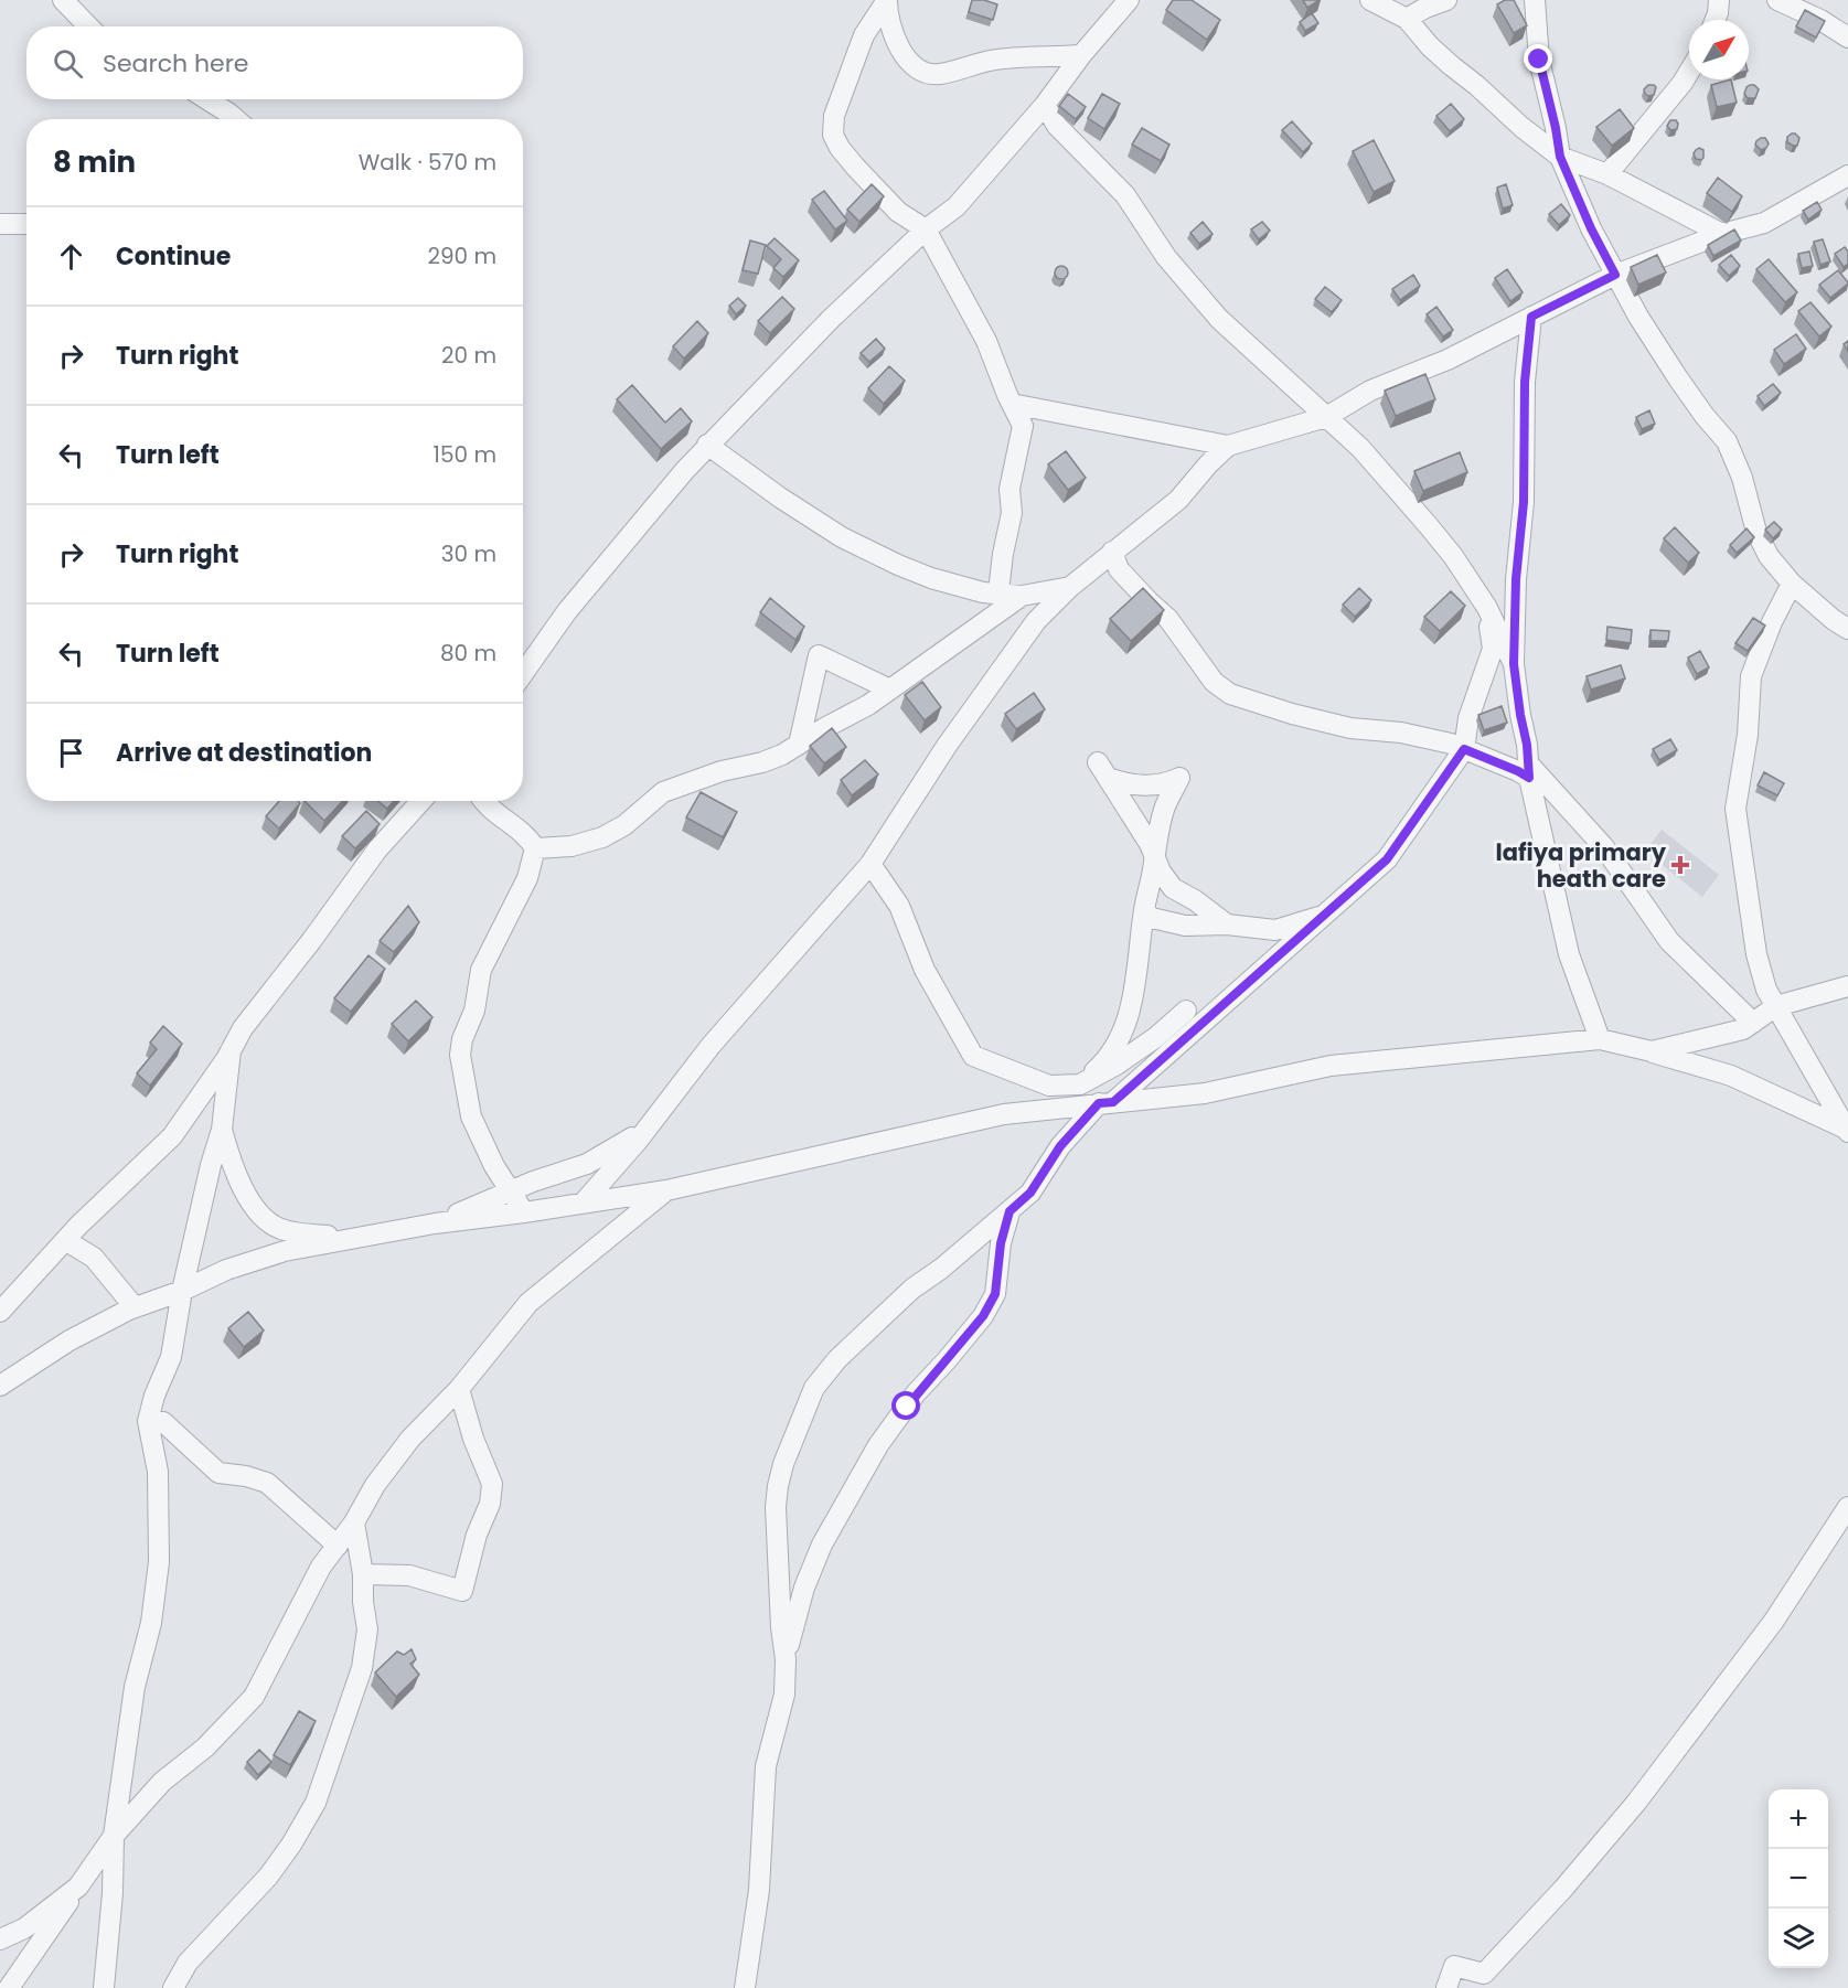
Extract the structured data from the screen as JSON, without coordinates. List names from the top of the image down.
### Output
{
  "places": {
    "health": ["lafiya primary heath care"]
  },
  "north": "top right",
  "page": {
    "search": "Search here",
    "heading": ["8 min", "Walk · 570 m"],
    "list": [
      ["Continue", "290 m"],
      ["Turn right", "20 m"],
      ["Turn left", "150 m"],
      ["Turn right", "30 m"],
      ["Turn left", "80 m"],
      "Arrive at destination"
    ],
    "map_buttons": ["+", "−"]
  }
}
